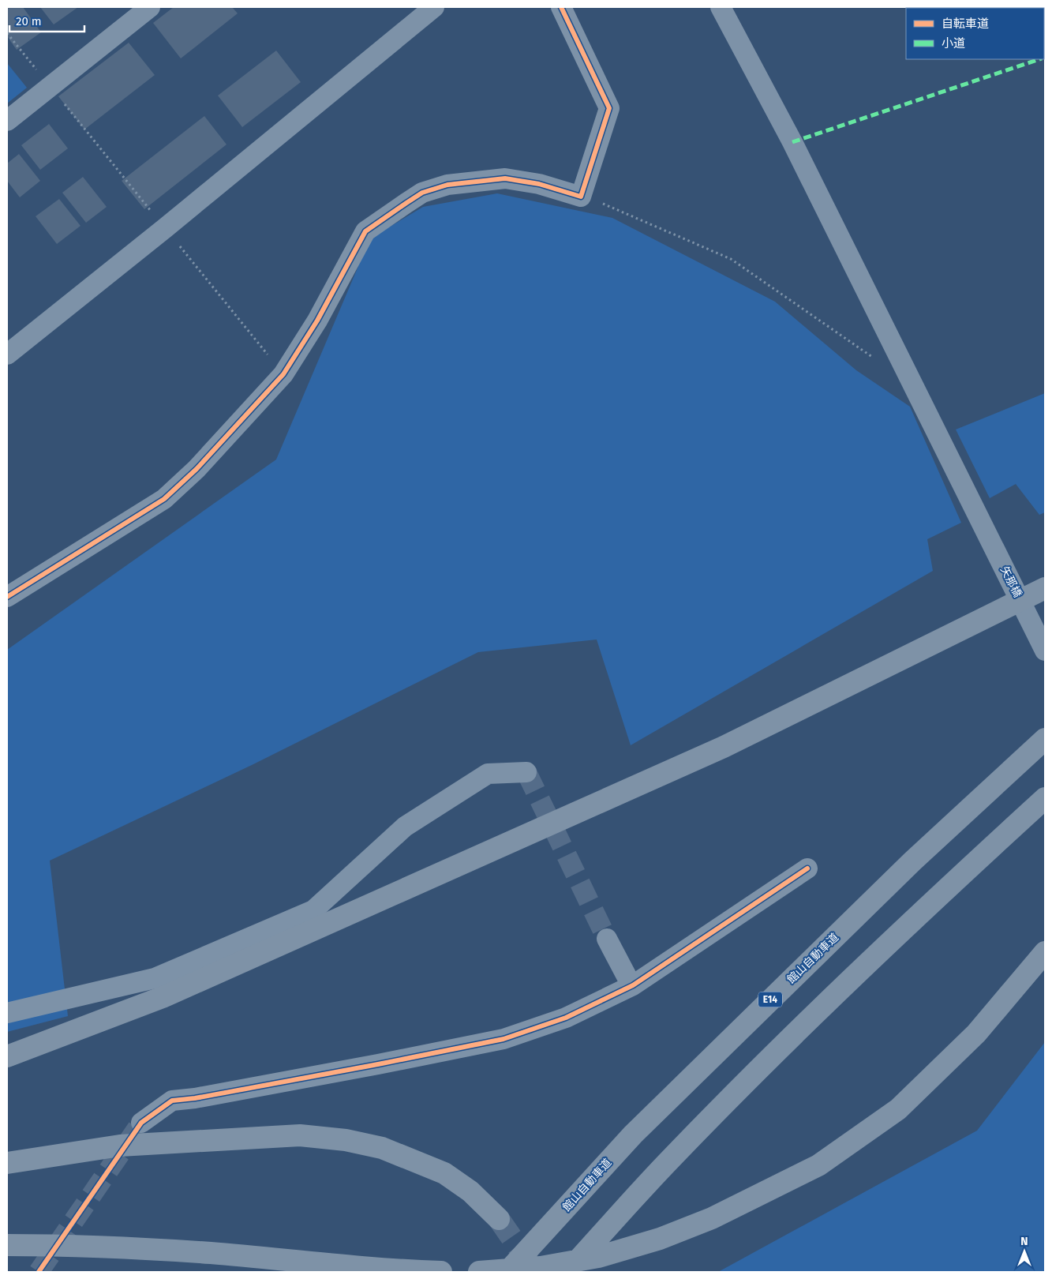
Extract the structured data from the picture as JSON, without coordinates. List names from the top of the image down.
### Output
{
  "streets": {
    "highway": ["館山自動車道", "E14"],
    "street": ["矢那橋"]
  },
  "legend": ["自転車道", "小道"],
  "scale_bar": "20 m",
  "north": "top"
}
